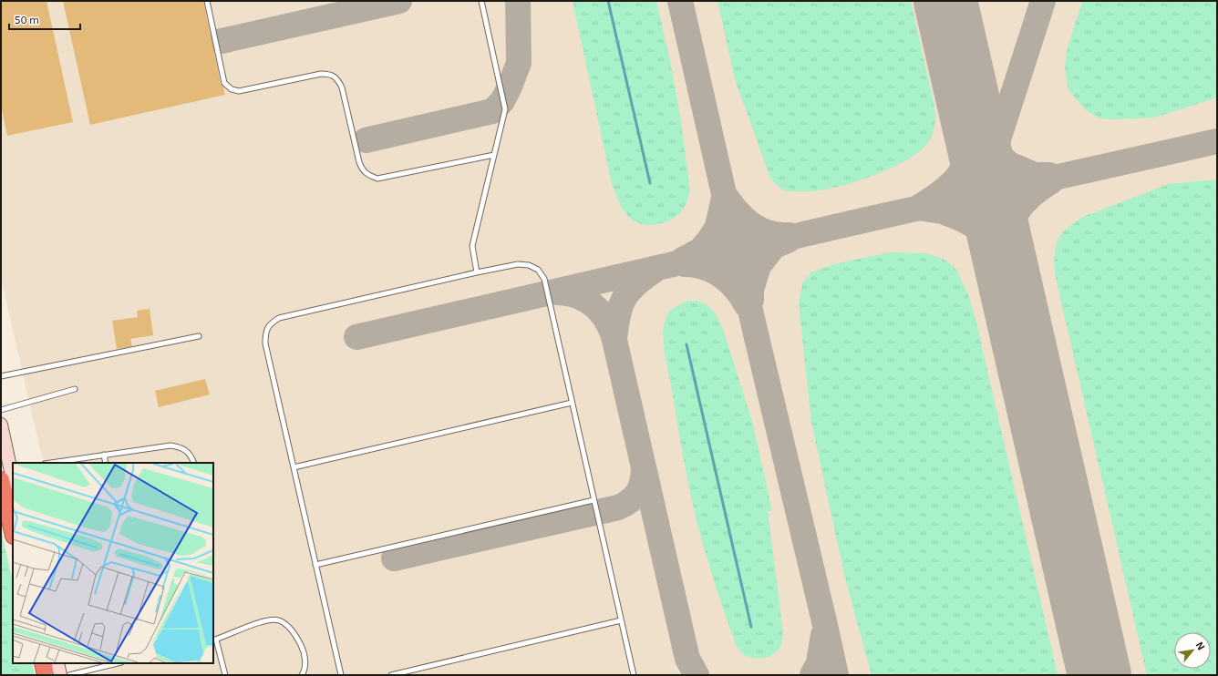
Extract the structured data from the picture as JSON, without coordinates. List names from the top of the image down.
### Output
{
  "scale_bar": "50 m",
  "north": "top right"
}
